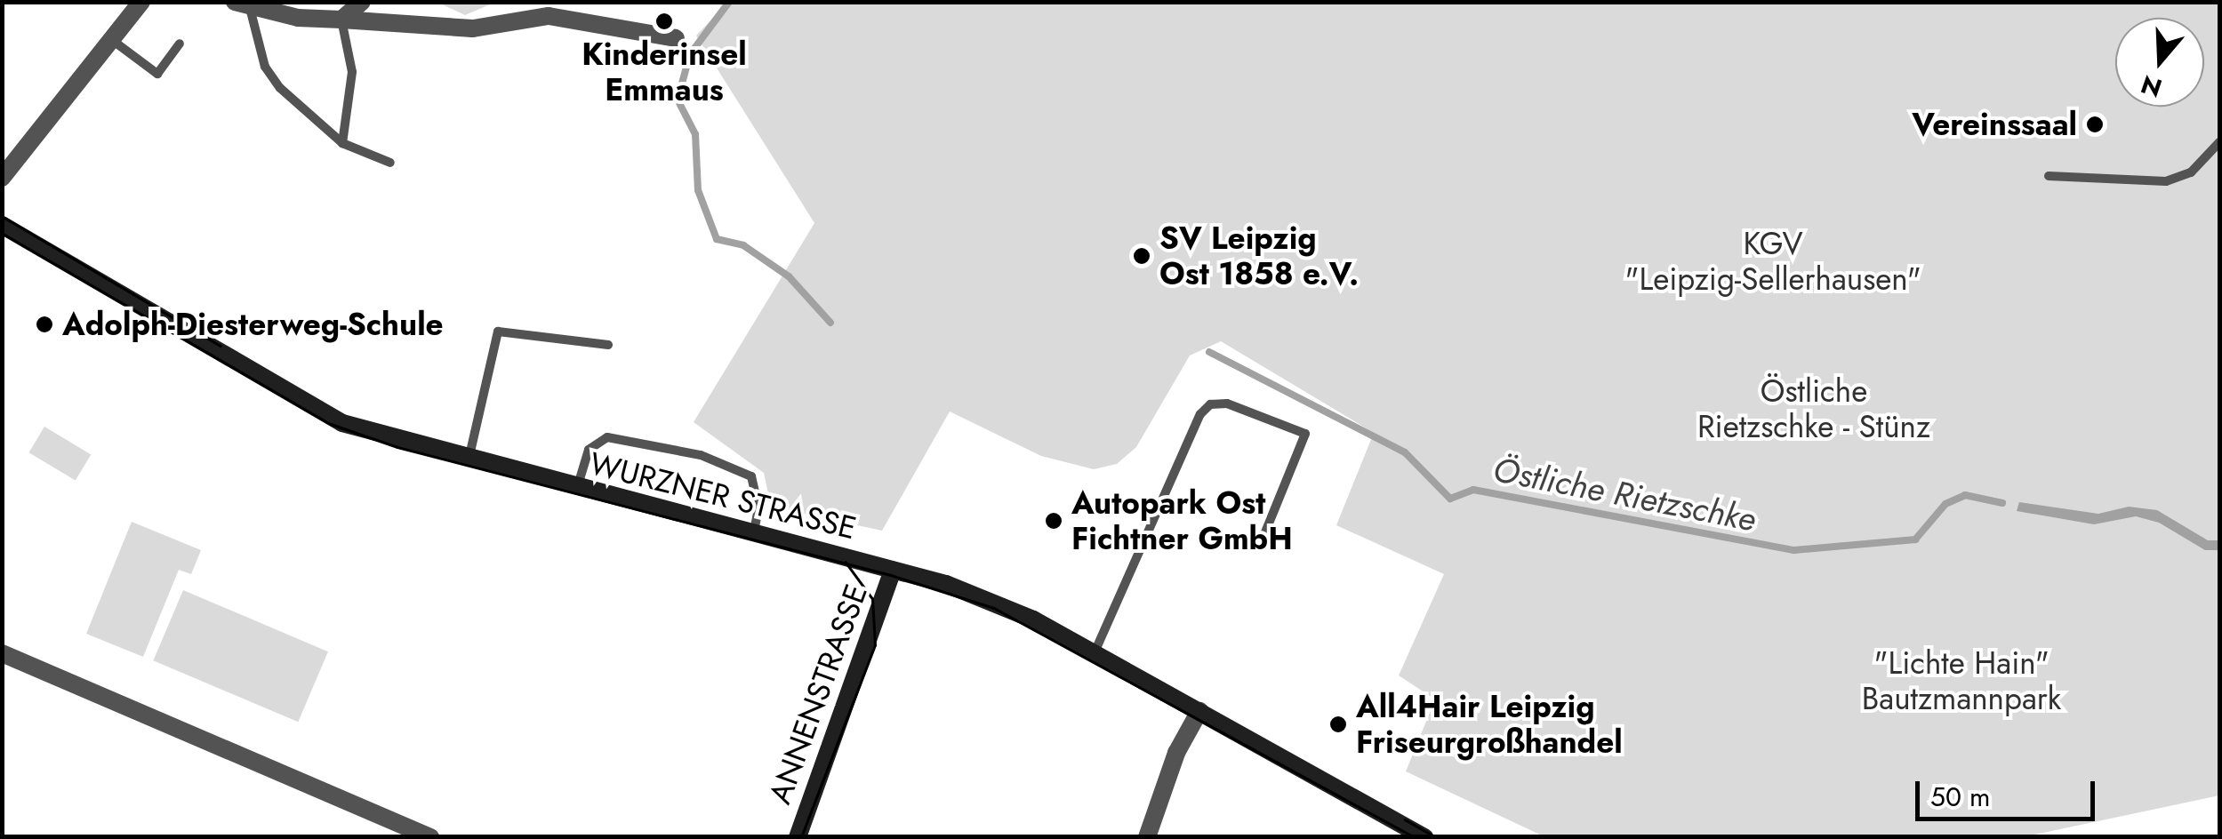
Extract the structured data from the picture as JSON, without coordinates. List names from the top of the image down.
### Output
{
  "streets": {
    "main road": ["WURZNER STRASSE", "ANNENSTRASSE"]
  },
  "crossings": [
    ["WURZNER STRASSE", "ANNENSTRASSE"]
  ],
  "water": ["Östliche Rietzschke"],
  "parks": ["KGV \"Leipzig-Sellerhausen\"", "Östliche Rietzschke - Stünz", "\"Lichte Hain\" Bautzmannpark"],
  "places": [
    "Kinderinsel Emmaus",
    "Vereinssaal",
    "SV Leipzig Ost 1858 e.V.",
    "Adolph-Diesterweg-Schule",
    "Autopark Ost Fichtner GmbH",
    "All4Hair Leipzig Friseurgroßhandel"
  ],
  "scale_bar": "50 m",
  "north": "bottom"
}
